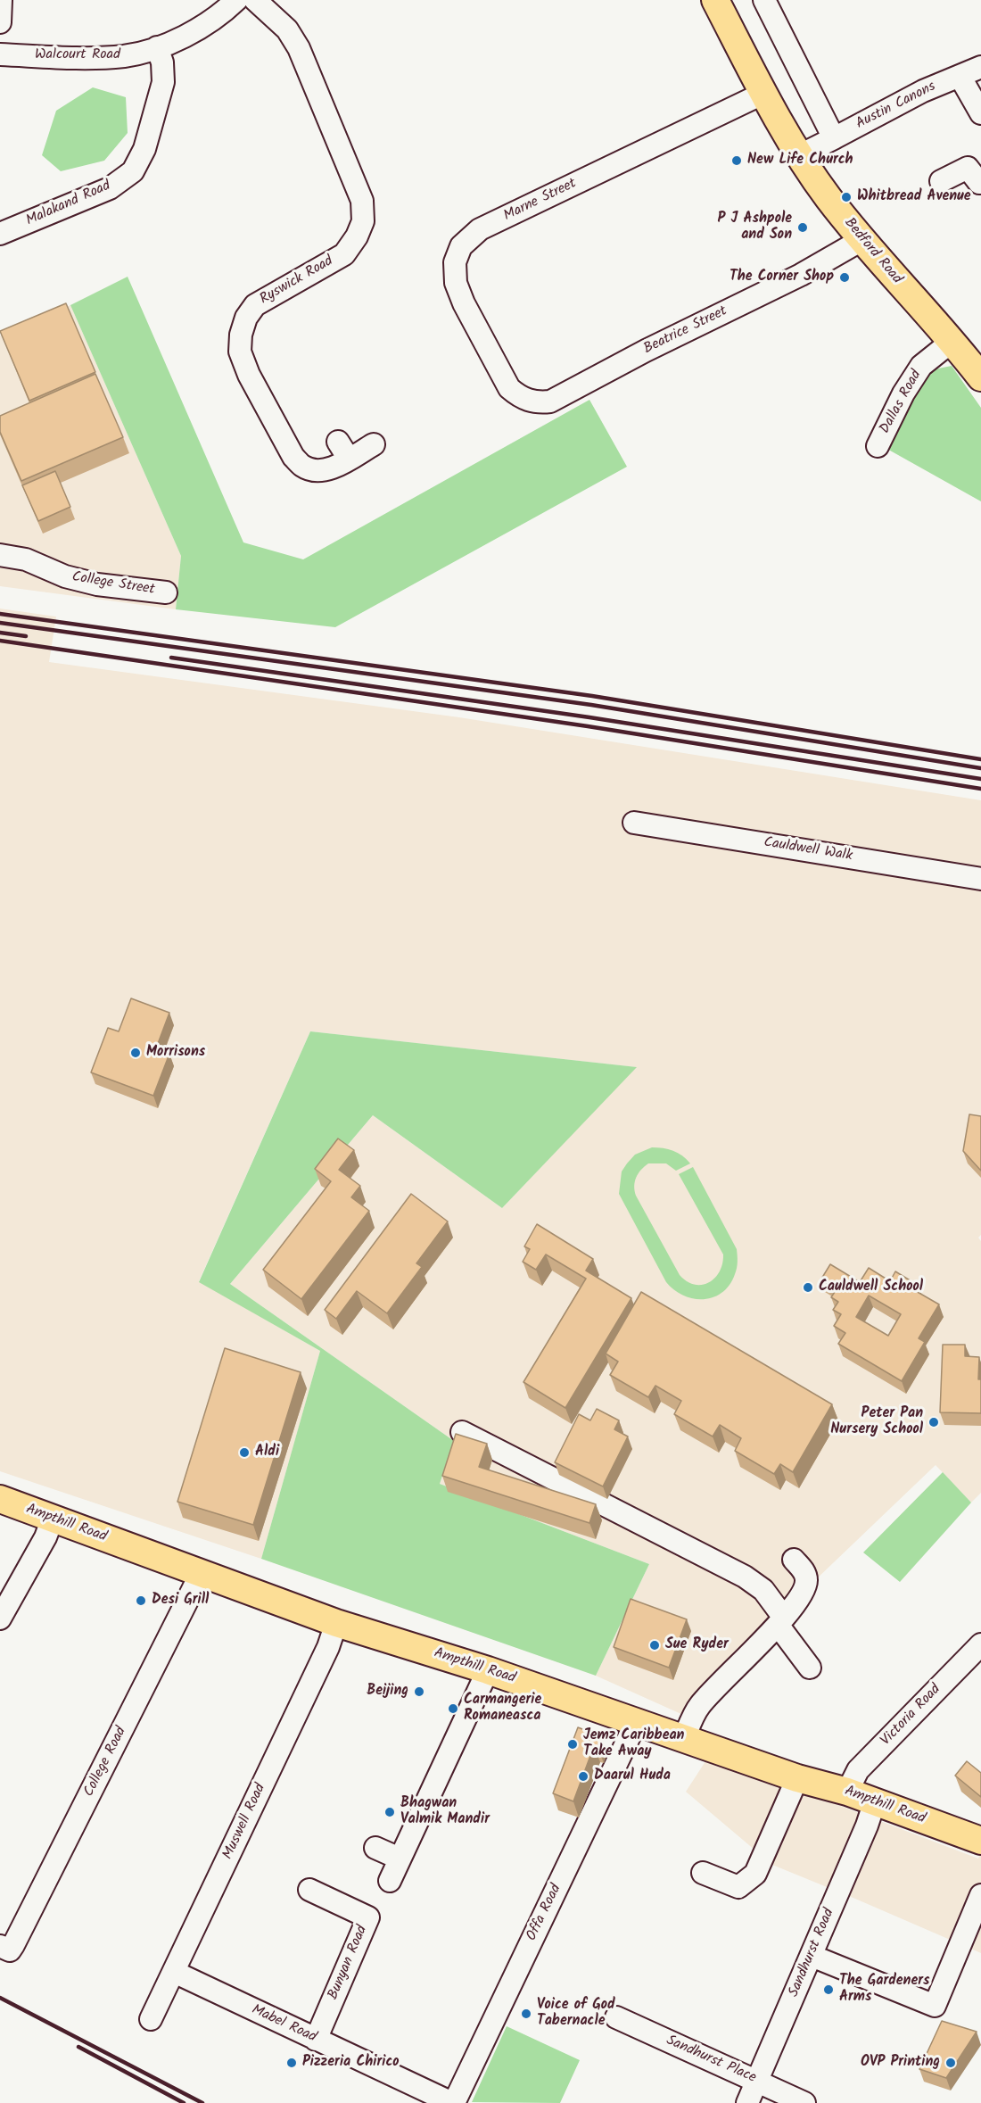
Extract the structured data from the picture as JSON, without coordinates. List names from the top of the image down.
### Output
{
  "streets": {
    "main road": ["Bedford Road", "Ampthill Road"],
    "street": [
      "Walcourt Road",
      "Austin Canons",
      "Marne Street",
      "Malakand Road",
      "Ryswick Road",
      "Beatrice Street",
      "Dallas Road",
      "College Street",
      "Cauldwell Walk",
      "Victoria Road",
      "College Road",
      "Muswell Road",
      "Offa Road",
      "Sandhurst Road",
      "Bunyan Road",
      "Mabel Road",
      "Sandhurst Place"
    ]
  },
  "crossings": [
    ["Walcourt Road", "Malakand Road"],
    ["Marne Street", "Bedford Road"],
    ["Marne Street", "Beatrice Street"],
    ["Bedford Road", "Beatrice Street"],
    ["Bedford Road", "Dallas Road"],
    ["Ampthill Road", "Victoria Road"],
    ["Ampthill Road", "College Road"],
    ["Ampthill Road", "Muswell Road"],
    ["Ampthill Road", "Offa Road"],
    ["Ampthill Road", "Sandhurst Road"],
    ["Muswell Road", "Mabel Road"],
    ["Offa Road", "Mabel Road"],
    ["Sandhurst Road", "Sandhurst Place"],
    ["Bunyan Road", "Mabel Road"]
  ],
  "places": [
    "New Life Church",
    "Whitbread Avenue",
    "P J Ashpole and Son",
    "The Corner Shop",
    "Morrisons",
    "Cauldwell School",
    "Peter Pan Nursery School",
    "Aldi",
    "Desi Grill",
    "Sue Ryder",
    "Beijing",
    "Carmangerie Romaneasca",
    "Jemz Caribbean Take Away",
    "Daarul Huda",
    "Bhagwan Valmik Mandir",
    "The Gardeners Arms",
    "Voice of God Tabernacle",
    "Pizzeria Chirico",
    "OVP Printing"
  ]
}
